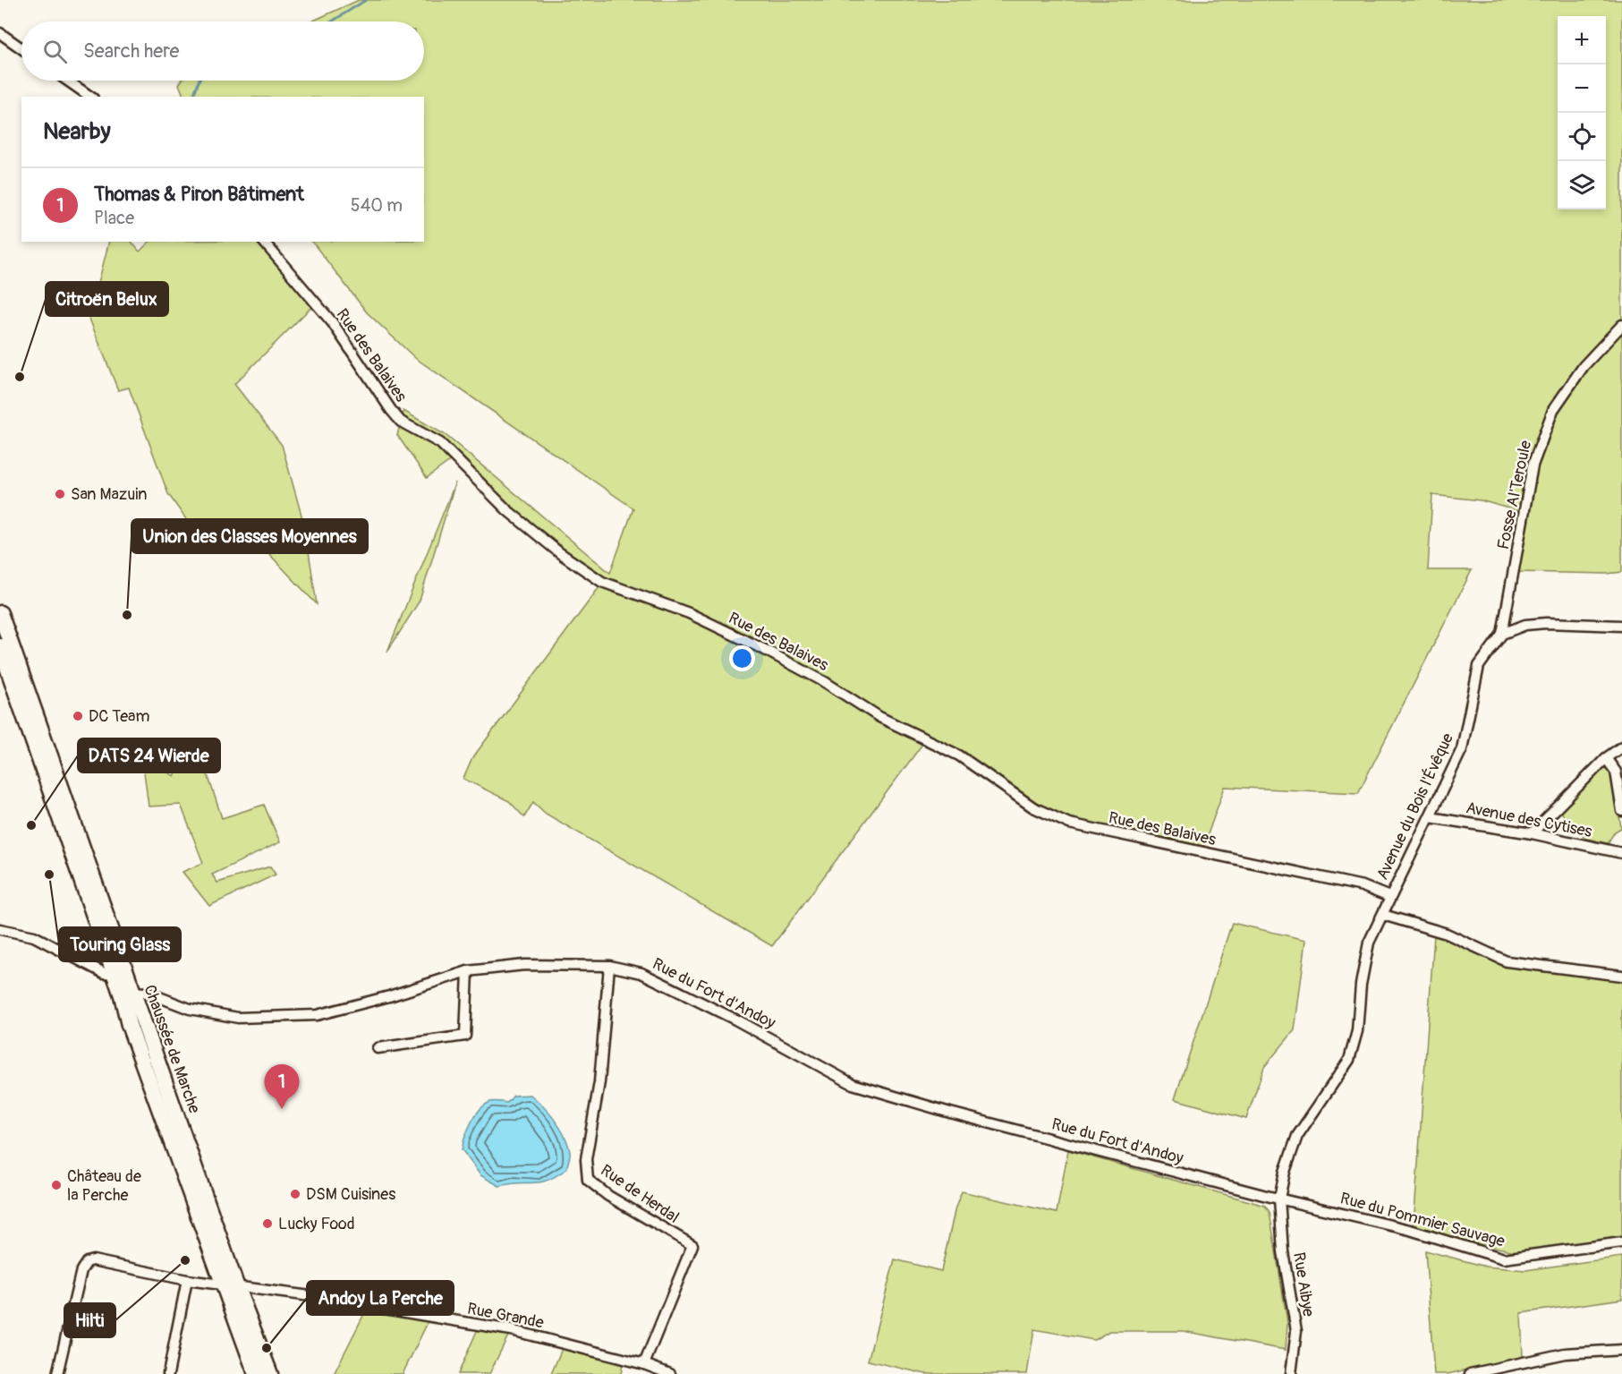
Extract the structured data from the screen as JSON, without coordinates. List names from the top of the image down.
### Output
{
  "streets": {
    "main road": ["Chaussée de Marche"],
    "street": [
      "Rue des Balaives",
      "Fosse Al'Teroule",
      "Avenue du Bois l'Évêque",
      "Avenue des Cytises",
      "Rue du Fort d'Andoy",
      "Rue de Herdal",
      "Rue du Pommier Sauvage",
      "Rue Aibye",
      "Rue Grande"
    ]
  },
  "crossings": [
    ["Rue des Balaives", "Avenue du Bois l'Évêque"],
    ["Fosse Al'Teroule", "Avenue du Bois l'Évêque"],
    ["Avenue du Bois l'Évêque", "Avenue des Cytises"],
    ["Avenue du Bois l'Évêque", "Rue Aibye"],
    ["Rue du Fort d'Andoy", "Chaussée de Marche"],
    ["Rue du Fort d'Andoy", "Rue de Herdal"],
    ["Rue du Fort d'Andoy", "Rue du Pommier Sauvage"],
    ["Rue du Fort d'Andoy", "Rue Aibye"],
    ["Chaussée de Marche", "Rue Grande"],
    ["Rue de Herdal", "Rue Grande"],
    ["Rue du Pommier Sauvage", "Rue Aibye"]
  ],
  "places": [
    "Citroën Belux",
    "San Mazuin",
    "Union des Classes Moyennes",
    "DC Team",
    "DATS 24 Wierde",
    "Touring Glass",
    "Château de la Perche",
    "DSM Cuisines",
    "Lucky Food",
    "Hilti",
    "Andoy La Perche"
  ],
  "page": {
    "map_buttons": ["+", "−"],
    "search": "Search here",
    "heading": "Nearby",
    "list": [
      {
        "mark": "1",
        "name": "Thomas & Piron Bâtiment",
        "note": "Place",
        "value": "540 m"
      }
    ],
    "pins": "1"
  }
}
